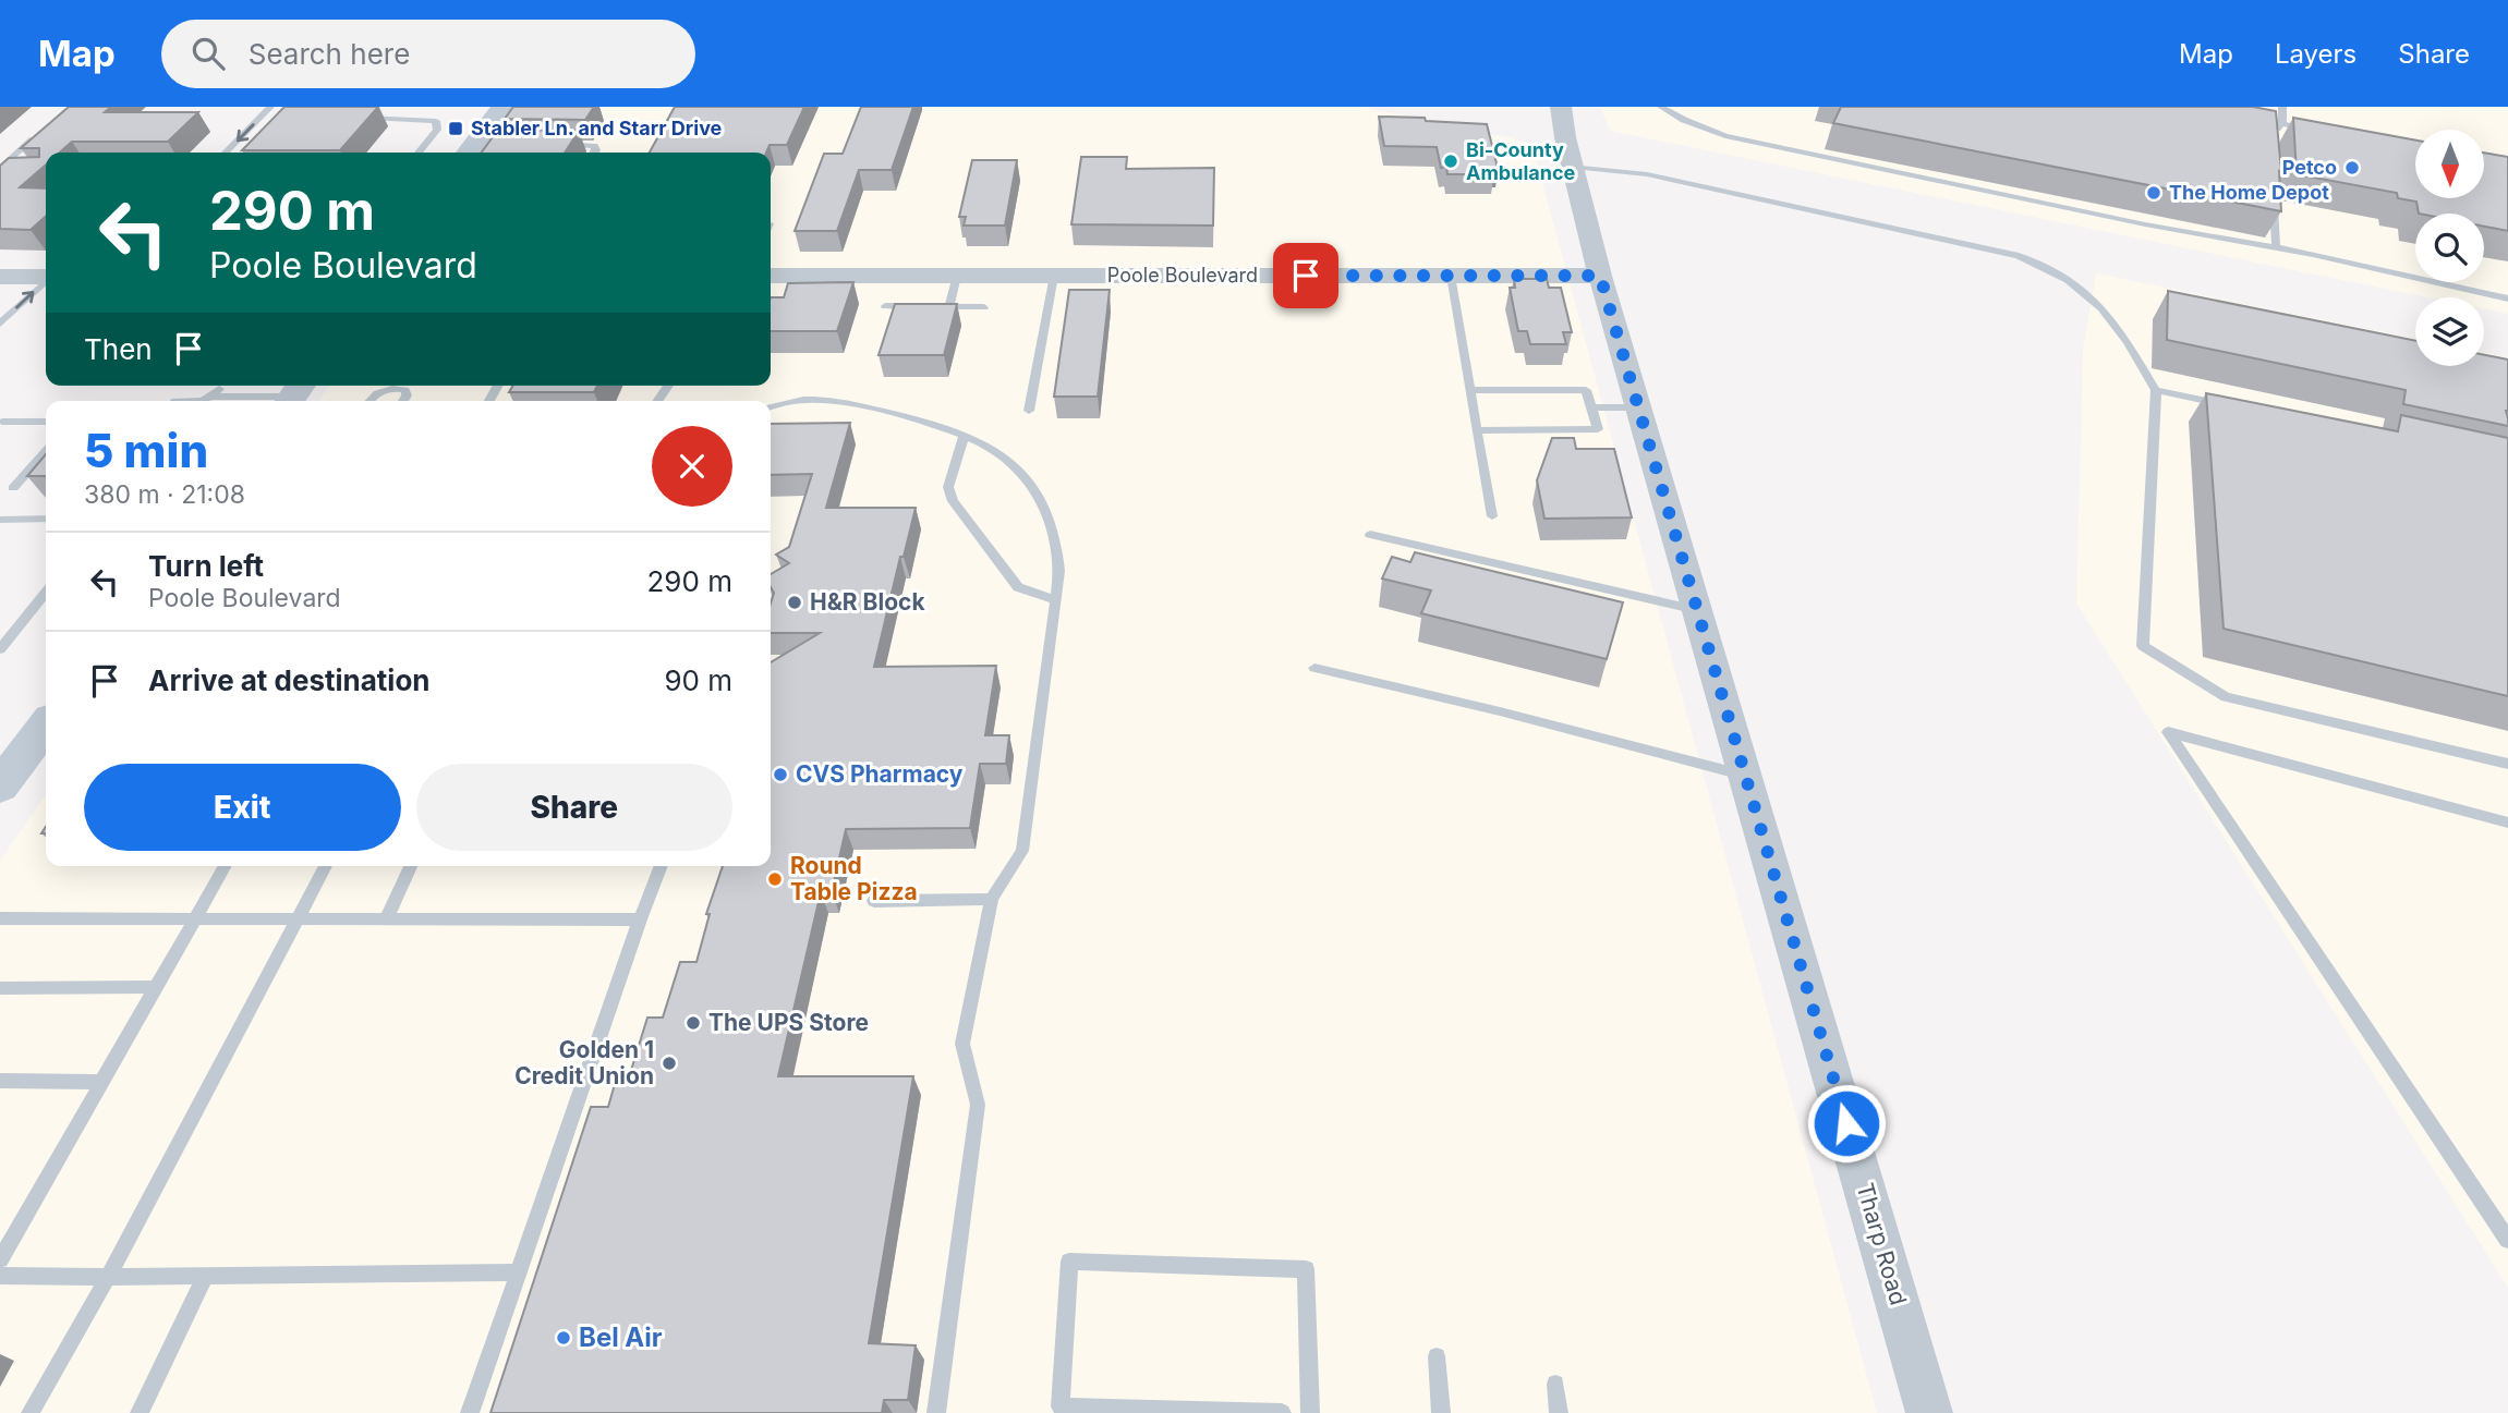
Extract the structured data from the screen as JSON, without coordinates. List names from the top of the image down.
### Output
{
  "streets": {
    "street": ["Poole Boulevard", "Tharp Road"]
  },
  "crossings": [
    ["Poole Boulevard", "Tharp Road"]
  ],
  "places": {
    "transit": ["Stabler Ln. and Starr Drive"],
    "other": [
      "Bi-County Ambulance",
      "Petco",
      "The Home Depot",
      "H&R Block",
      "CVS Pharmacy",
      "Round Table Pizza",
      "The UPS Store",
      "Golden 1 Credit Union",
      "Bel Air"
    ]
  },
  "north": "bottom",
  "page": {
    "header": "Map",
    "search": "Search here",
    "nav": ["Map", "Layers", "Share"],
    "turn": ["290 m", "Poole Boulevard"],
    "then": "Then",
    "heading": ["5 min", "380 m · 21:08"],
    "list": [
      {
        "name": "Turn left",
        "note": "Poole Boulevard",
        "value": "290 m"
      },
      {
        "name": "Arrive at destination",
        "value": "90 m"
      }
    ],
    "buttons": ["Exit", "Share"]
  }
}
